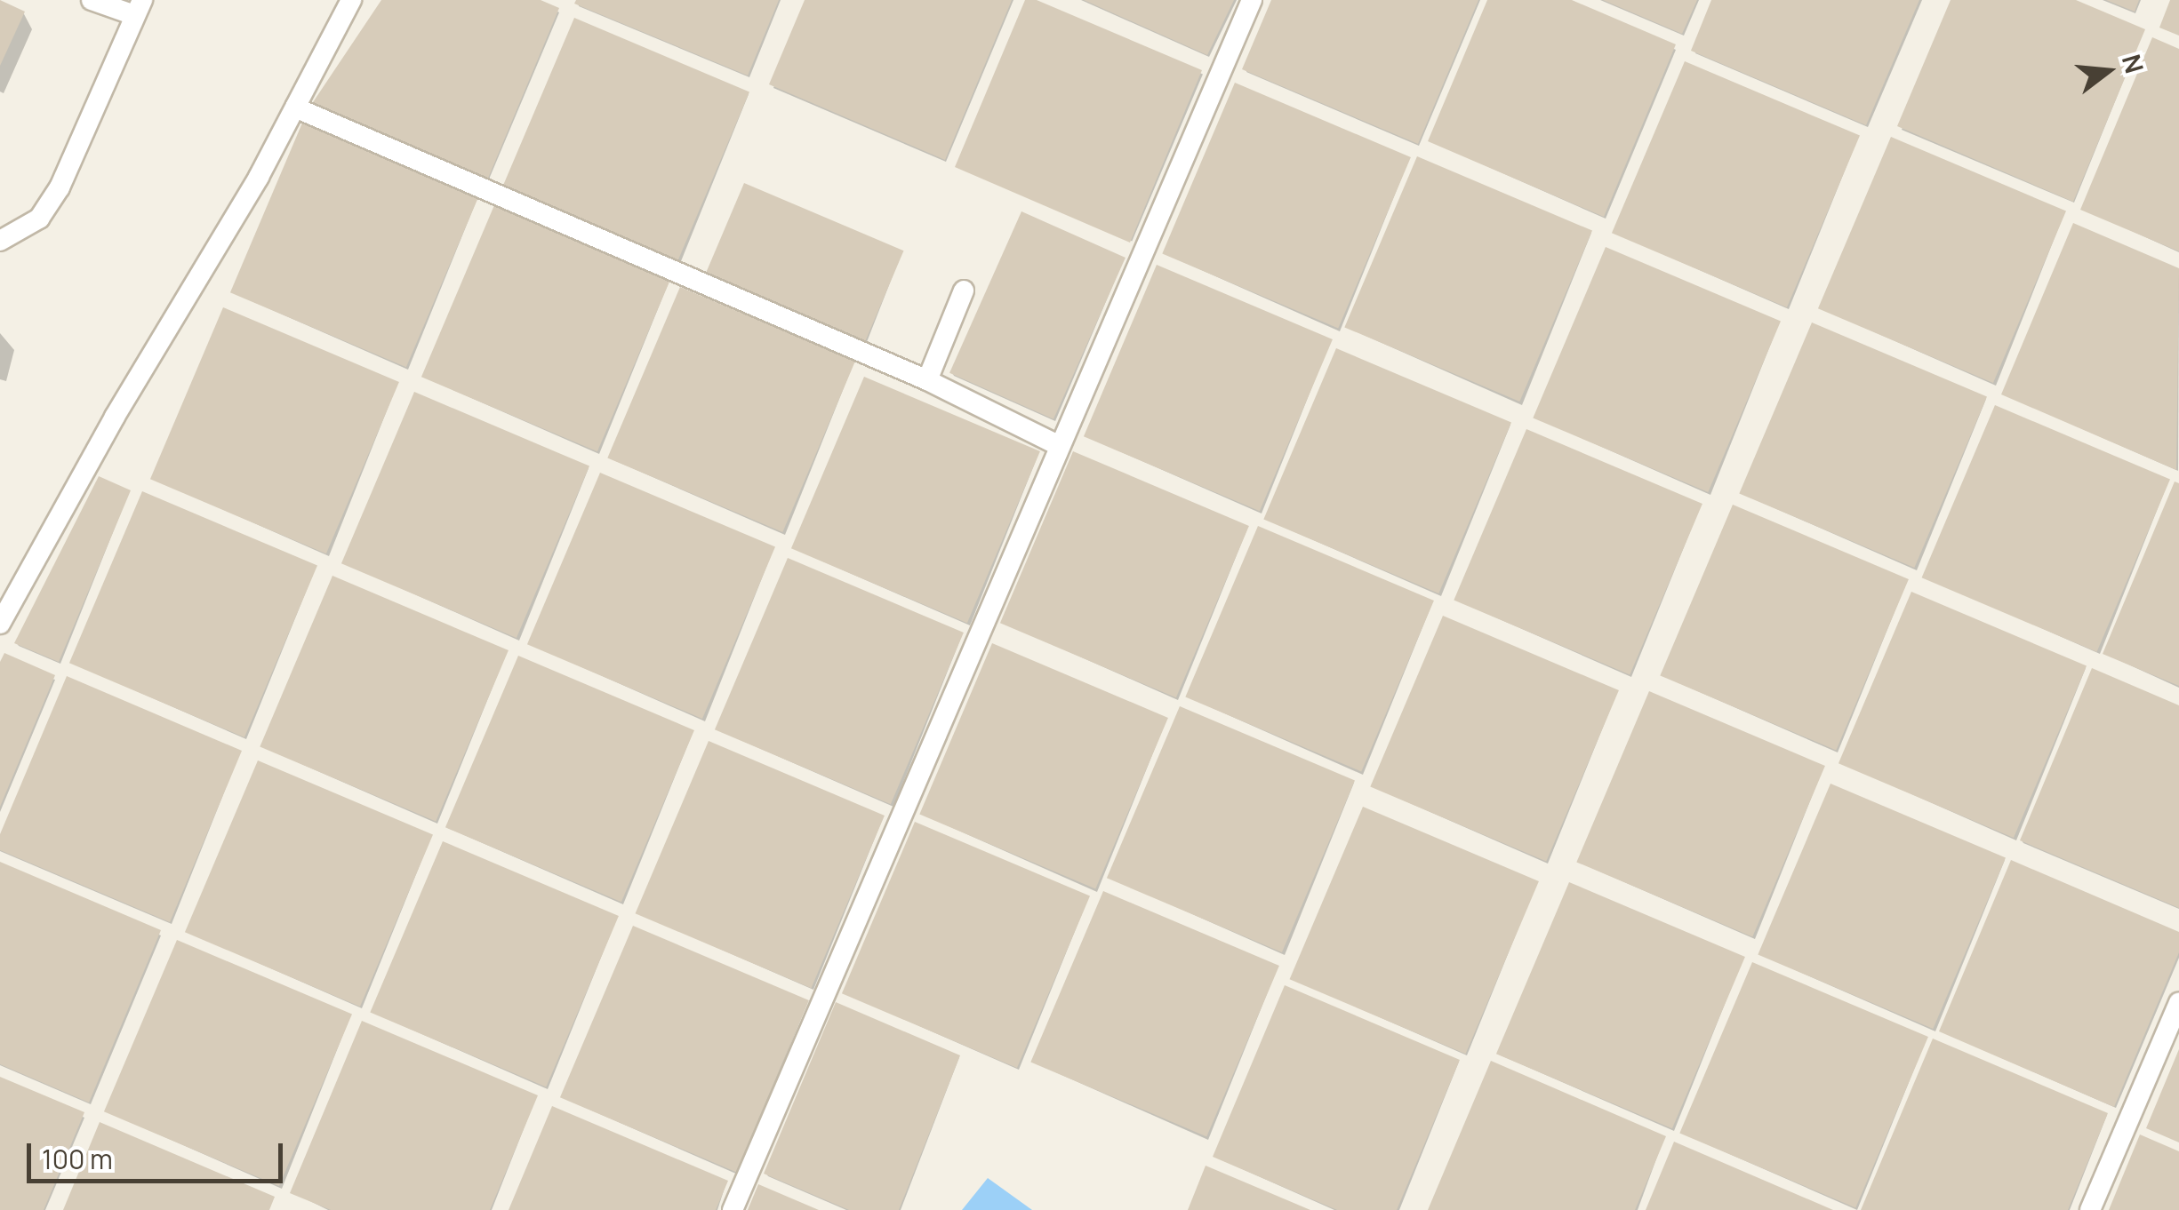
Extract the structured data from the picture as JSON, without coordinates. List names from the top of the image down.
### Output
{
  "scale_bar": "100 m",
  "north": "right"
}
